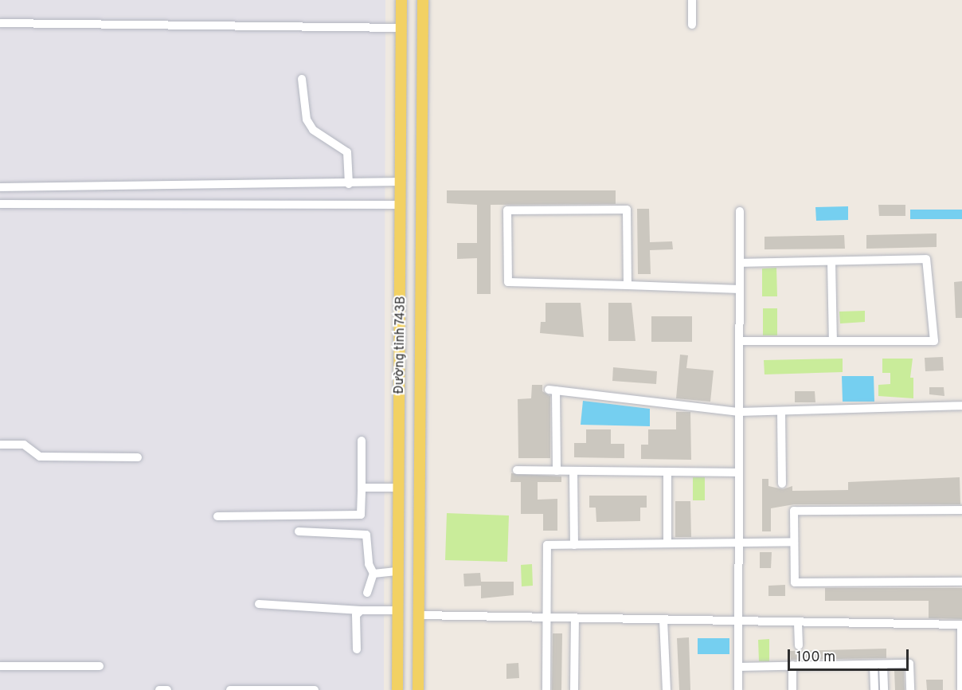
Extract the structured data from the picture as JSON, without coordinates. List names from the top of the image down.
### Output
{
  "streets": {
    "main road": ["Đường tỉnh 743B"]
  },
  "scale_bar": "100 m"
}
